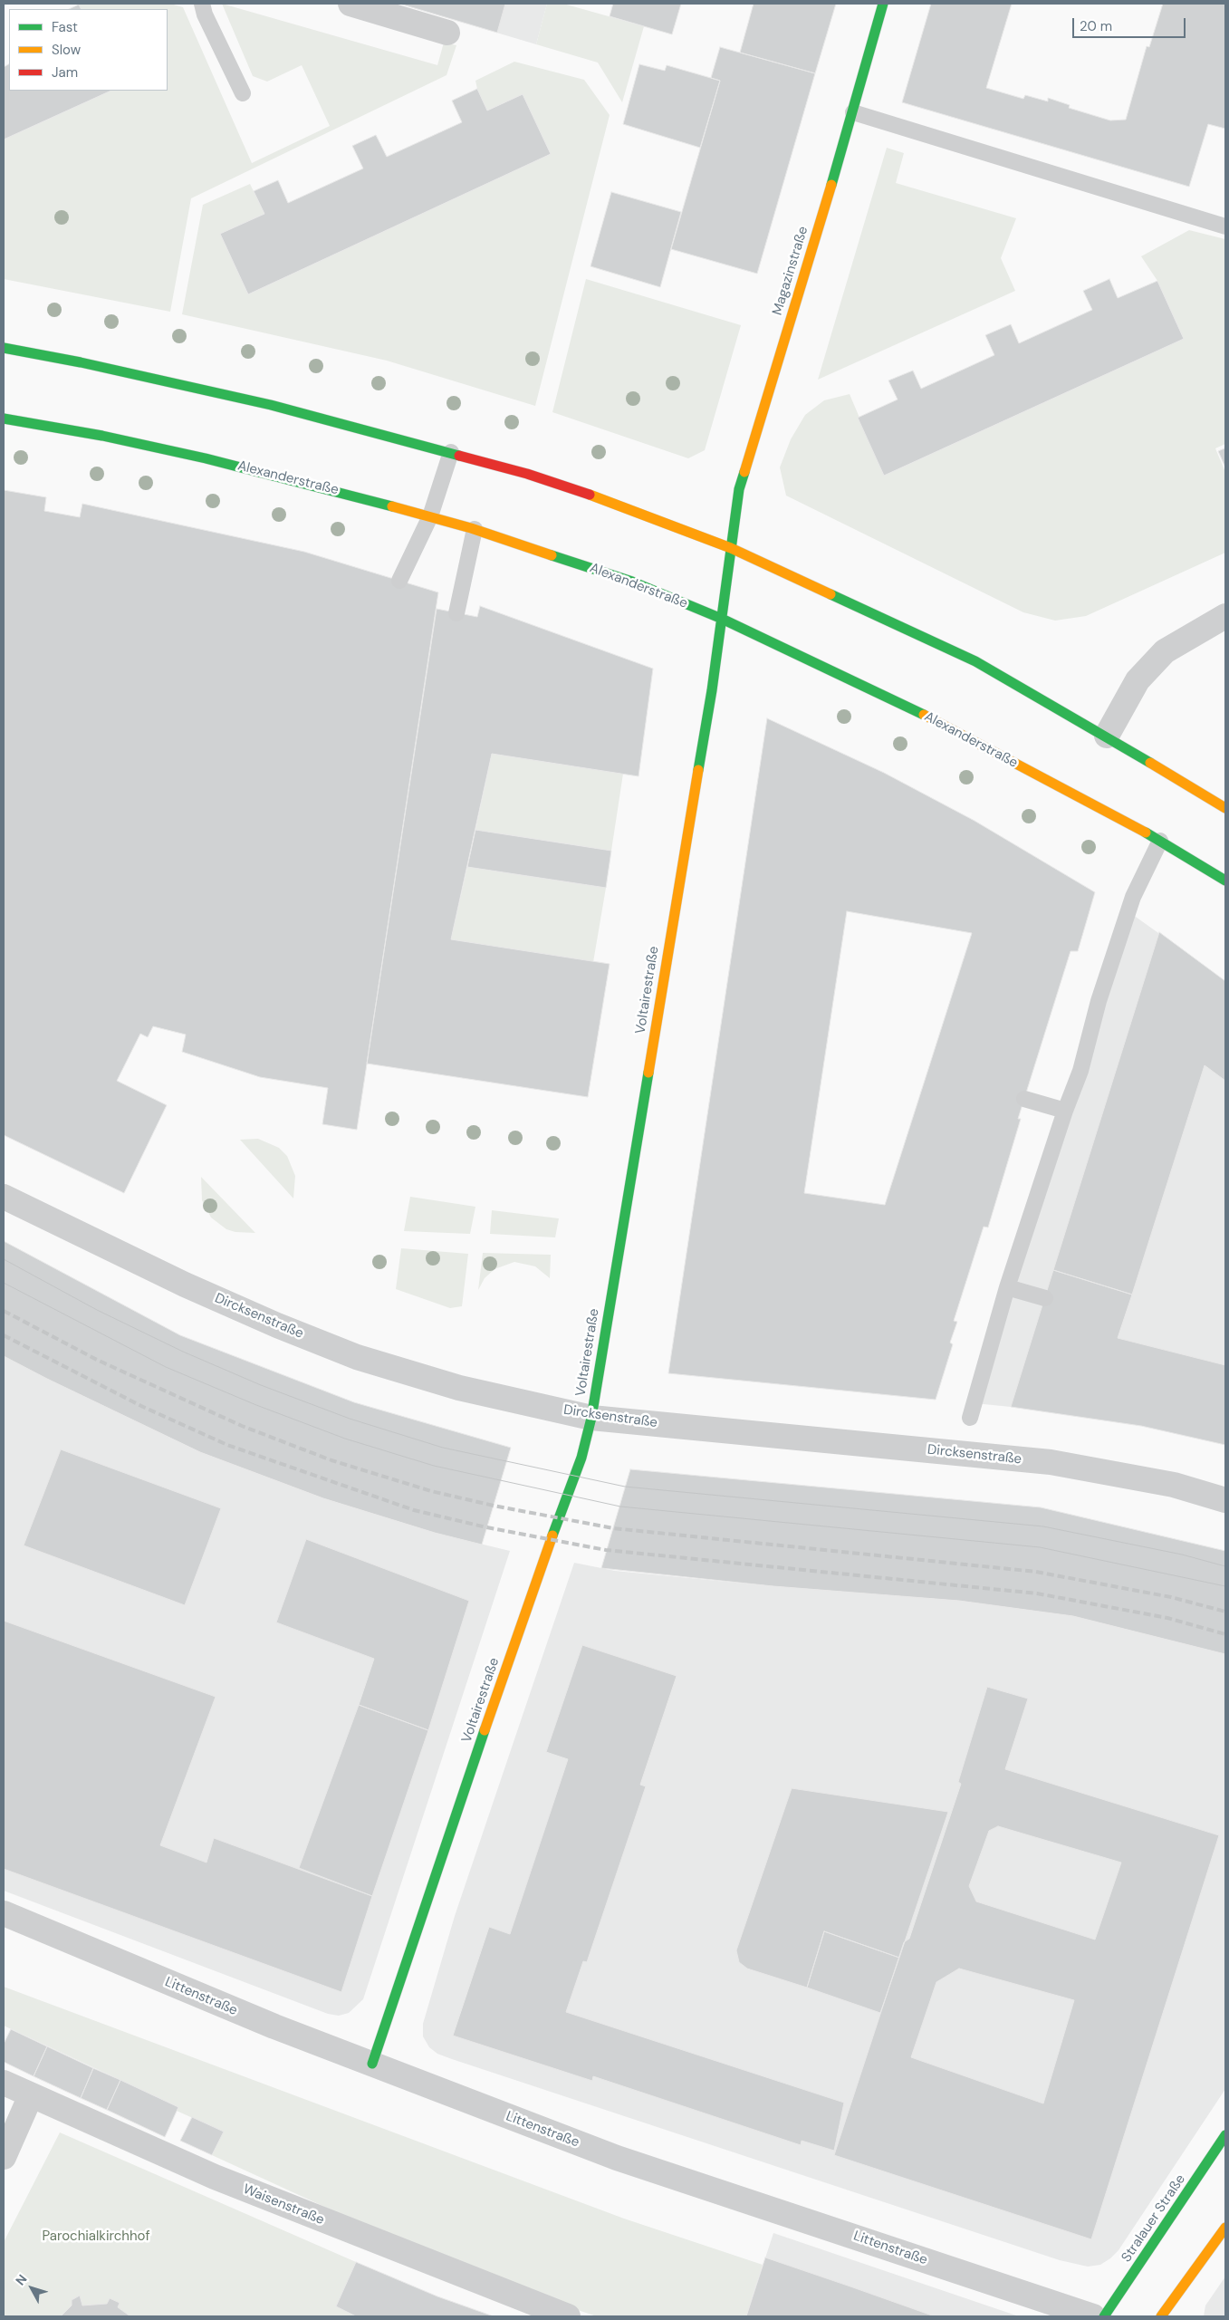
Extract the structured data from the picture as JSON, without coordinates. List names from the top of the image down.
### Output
{
  "streets": {
    "main road": [
      "Magazinstraße",
      "Alexanderstraße",
      "Voltairestraße",
      "Stralauer Straße"
    ],
    "street": ["Dircksenstraße", "Littenstraße", "Waisenstraße"]
  },
  "crossings": [
    ["Magazinstraße", "Alexanderstraße"],
    ["Magazinstraße", "Voltairestraße"],
    ["Alexanderstraße", "Voltairestraße"],
    ["Voltairestraße", "Dircksenstraße"],
    ["Voltairestraße", "Littenstraße"]
  ],
  "parks": ["Parochialkirchhof"],
  "legend": ["Fast", "Slow", "Jam"],
  "scale_bar": "20 m",
  "north": "top left"
}
